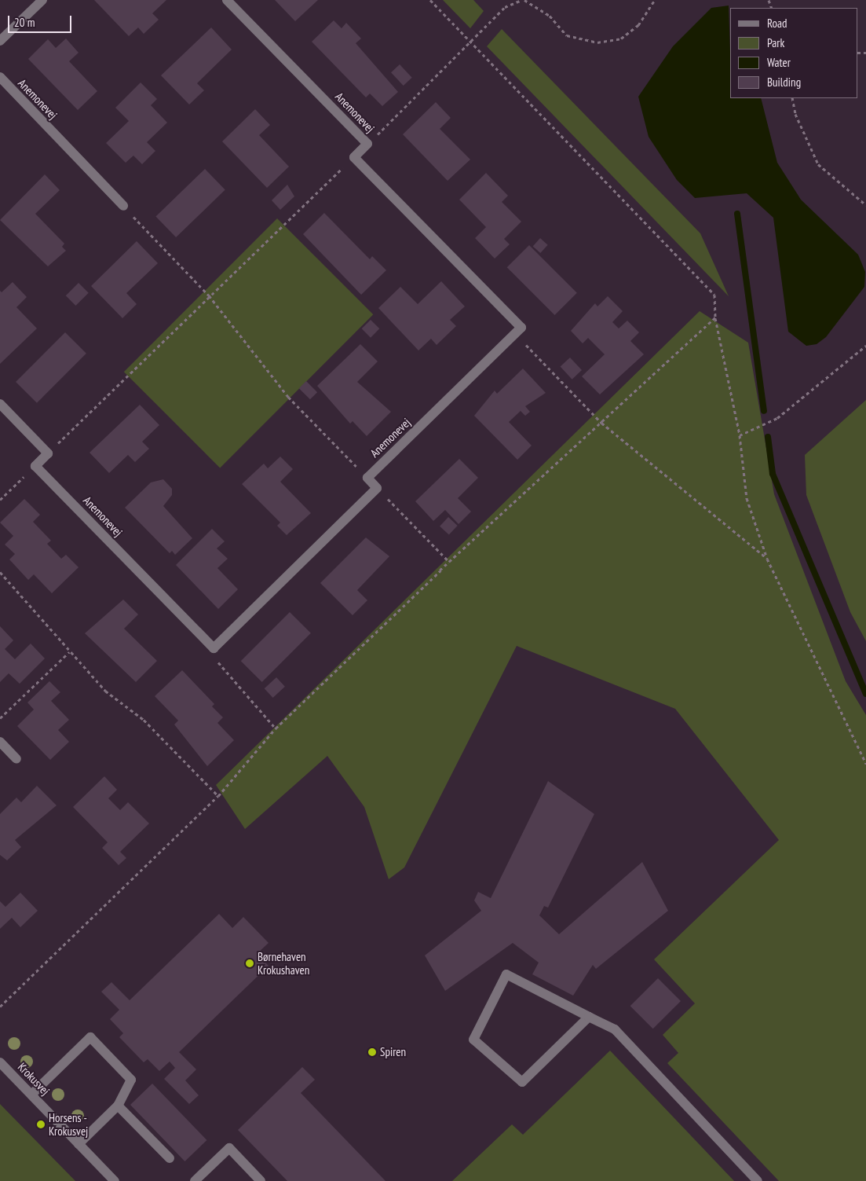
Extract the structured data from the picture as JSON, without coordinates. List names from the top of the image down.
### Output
{
  "streets": {
    "street": ["Anemonevej", "Krokusvej"]
  },
  "places": ["Børnehaven Krokushaven", "Spiren", "Horsens - Krokusvej"],
  "legend": [
    "Road",
    "Park",
    "Water",
    "Building"
  ],
  "scale_bar": "20 m"
}
